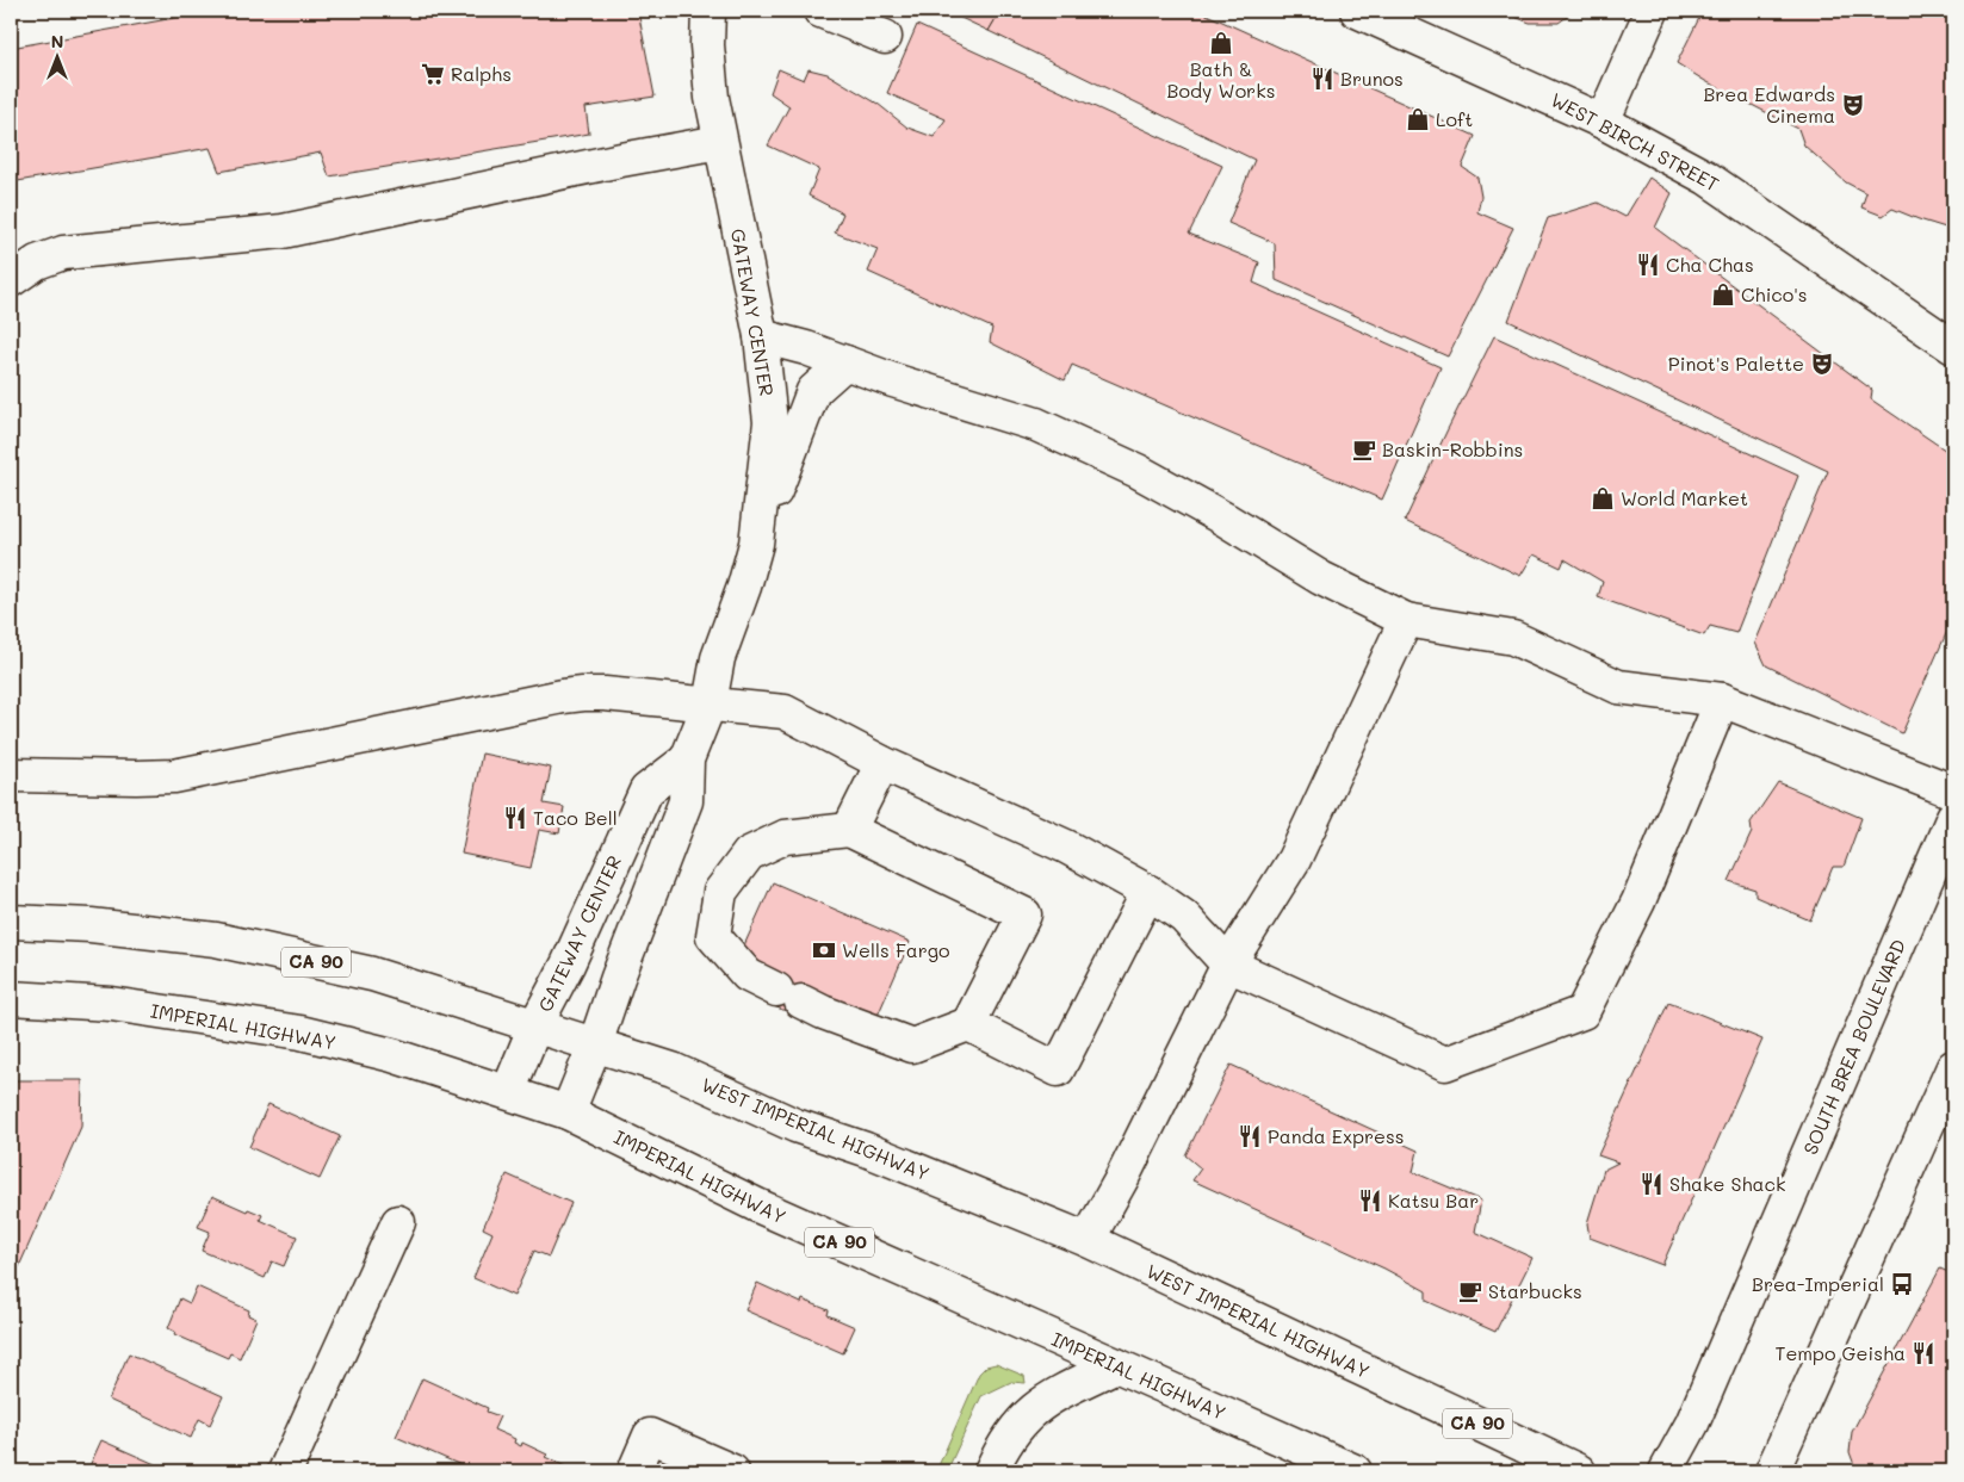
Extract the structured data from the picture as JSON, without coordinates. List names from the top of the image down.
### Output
{
  "streets": {
    "main road": [
      "WEST BIRCH STREET",
      "GATEWAY CENTER",
      "CA 90",
      "IMPERIAL HIGHWAY",
      "SOUTH BREA BOULEVARD",
      "WEST IMPERIAL HIGHWAY"
    ]
  },
  "crossings": [
    ["GATEWAY CENTER", "IMPERIAL HIGHWAY"],
    ["GATEWAY CENTER", "WEST IMPERIAL HIGHWAY"]
  ],
  "places": {
    "shop": [
      "Bath & Body Works",
      "Loft",
      "Chico's",
      "World Market"
    ],
    "supermarket": ["Ralphs"],
    "restaurant": [
      "Brunos",
      "Cha Chas",
      "Taco Bell",
      "Panda Express",
      "Shake Shack",
      "Katsu Bar",
      "Tempo Geisha"
    ],
    "theatre": ["Brea Edwards Cinema", "Pinot's Palette"],
    "cafe": ["Baskin-Robbins", "Starbucks"],
    "bank": ["Wells Fargo"],
    "bus stop": ["Brea-Imperial"]
  },
  "north": "top"
}
